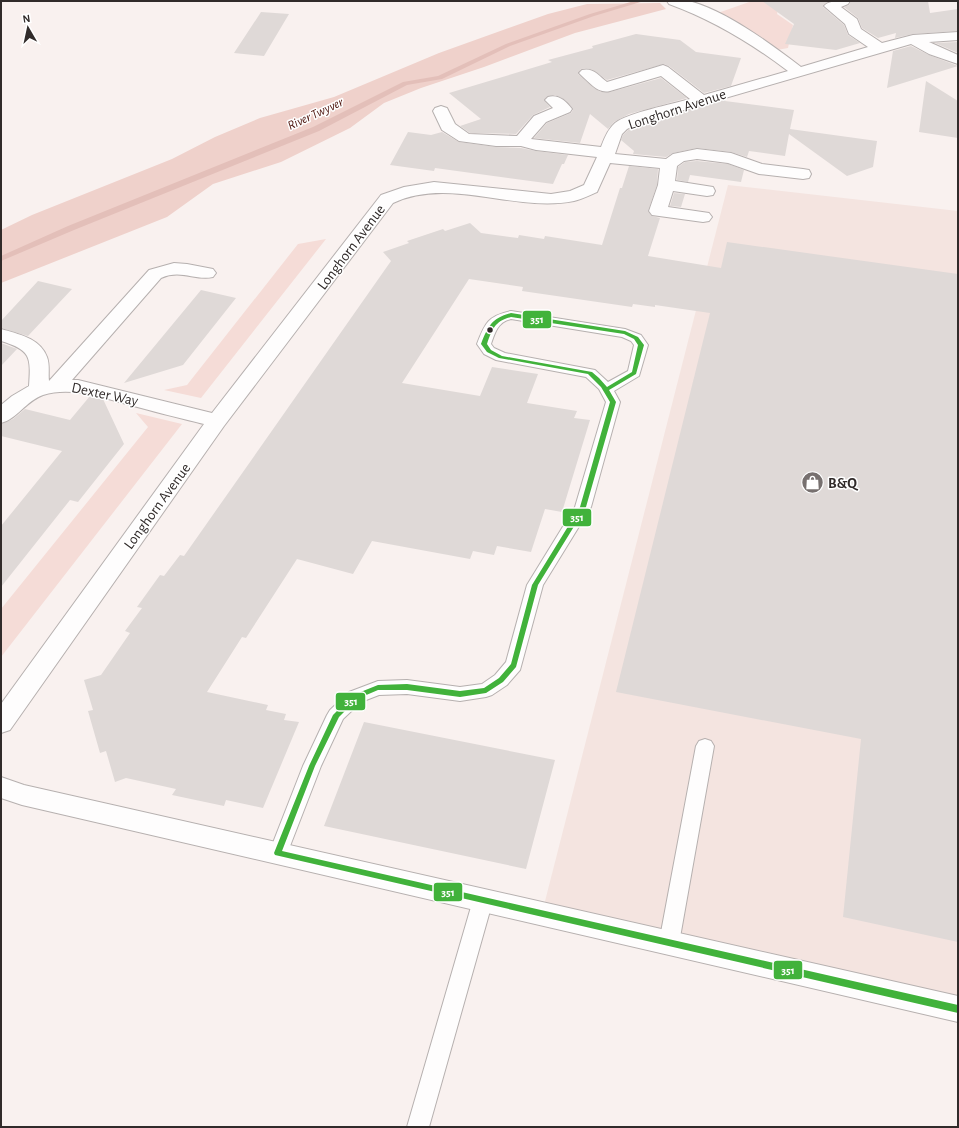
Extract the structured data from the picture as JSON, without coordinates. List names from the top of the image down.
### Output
{
  "streets": {
    "street": ["Longhorn Avenue", "Dexter Way"]
  },
  "crossings": [
    ["Longhorn Avenue", "Dexter Way"]
  ],
  "water": ["River Twyver"],
  "places": {
    "shop": ["B&Q"]
  },
  "lines": ["transit line 351"],
  "north": "top"
}
